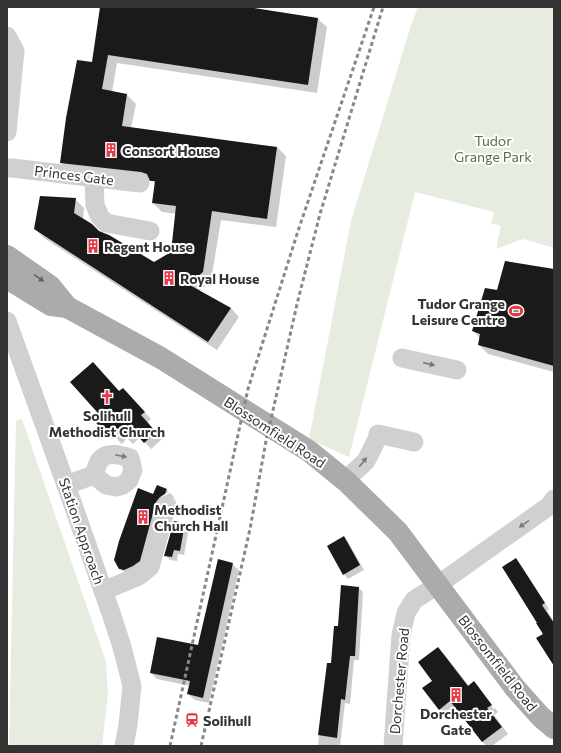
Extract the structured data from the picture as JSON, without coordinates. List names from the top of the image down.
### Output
{
  "streets": {
    "main road": ["Blossomfield Road"],
    "street": ["Princes Gate", "Station Approach", "Dorchester Road"]
  },
  "crossings": [
    ["Blossomfield Road", "Dorchester Road"]
  ],
  "one_way": ["Dorchester Road"],
  "parks": ["Tudor Grange Park"],
  "places": {
    "building": [
      "Consort House",
      "Regent House",
      "Royal House",
      "Methodist Church Hall",
      "Dorchester Gate"
    ],
    "sports": ["Tudor Grange Leisure Centre"],
    "church": ["Solihull Methodist Church"],
    "station": ["Solihull"]
  }
}
